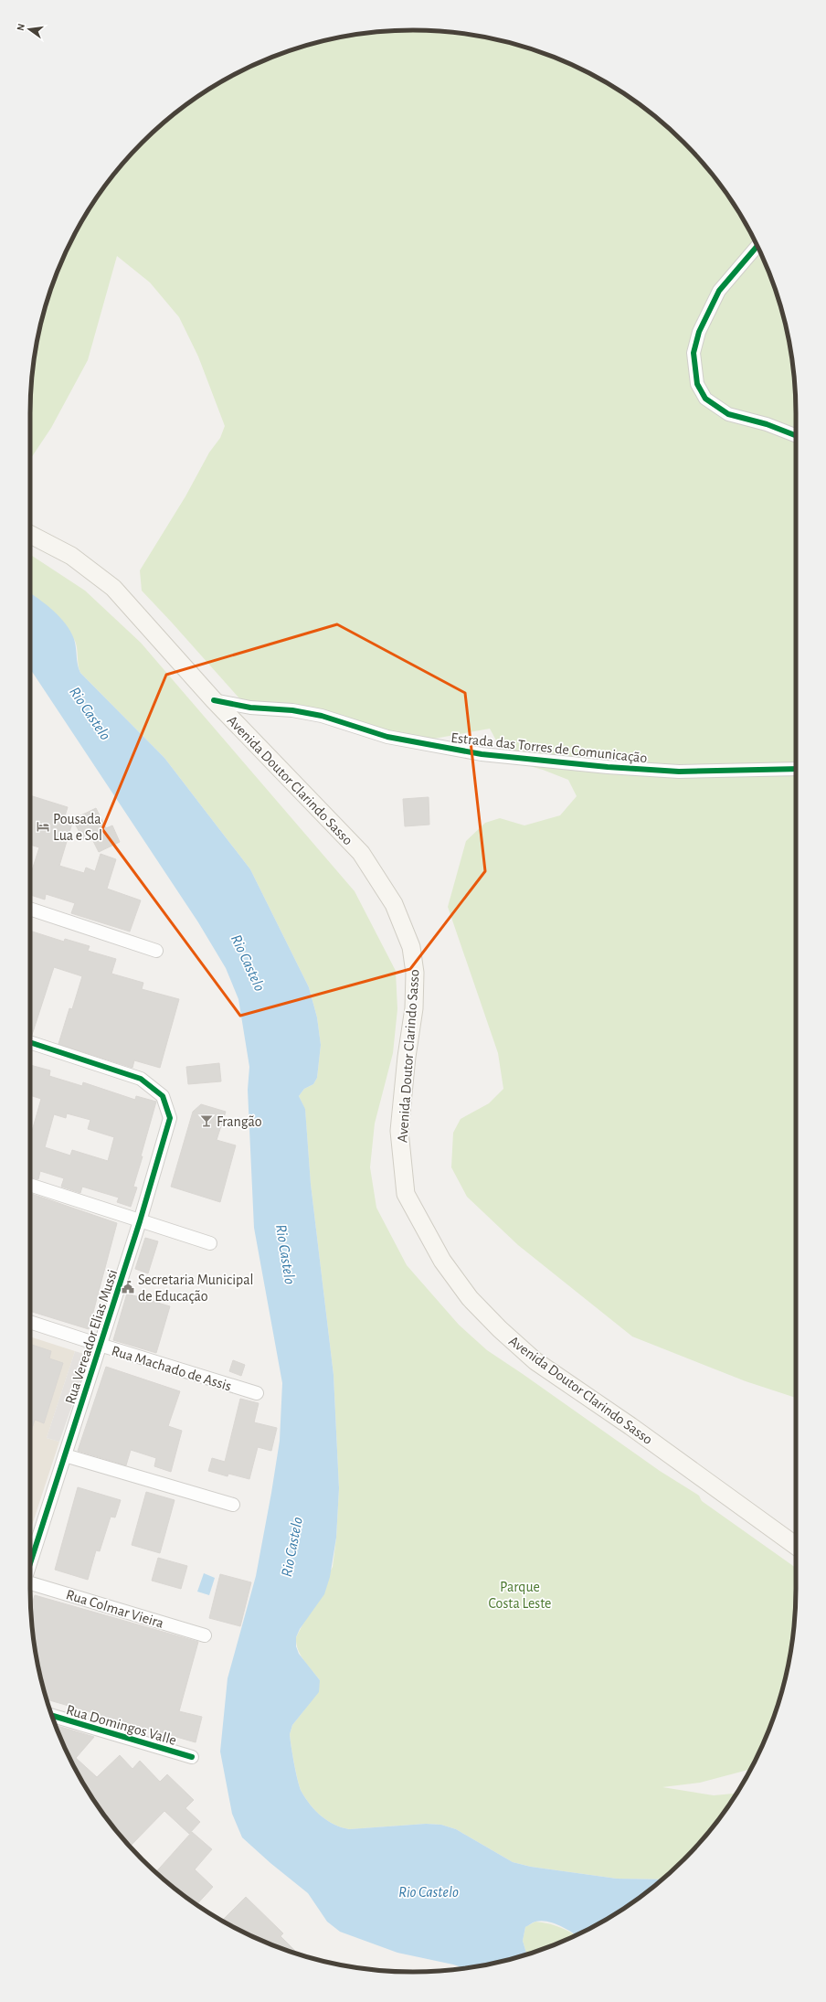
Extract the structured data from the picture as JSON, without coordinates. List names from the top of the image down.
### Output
{
  "streets": {
    "main road": ["Avenida Doutor Clarindo Sasso"],
    "street": [
      "Estrada das Torres de Comunicação",
      "Rua Vereador Elias Mussi",
      "Rua Machado de Assis",
      "Rua Colmar Vieira",
      "Rua Domingos Valle"
    ]
  },
  "crossings": [
    ["Estrada das Torres de Comunicação", "Avenida Doutor Clarindo Sasso"],
    ["Rua Vereador Elias Mussi", "Rua Machado de Assis"]
  ],
  "water": ["Rio Castelo"],
  "parks": ["Parque Costa Leste"],
  "places": {
    "hotel": ["Pousada Lua e Sol"],
    "bar": ["Frangão"],
    "public building": ["Secretaria Municipal de Educação"]
  },
  "north": "left"
}
